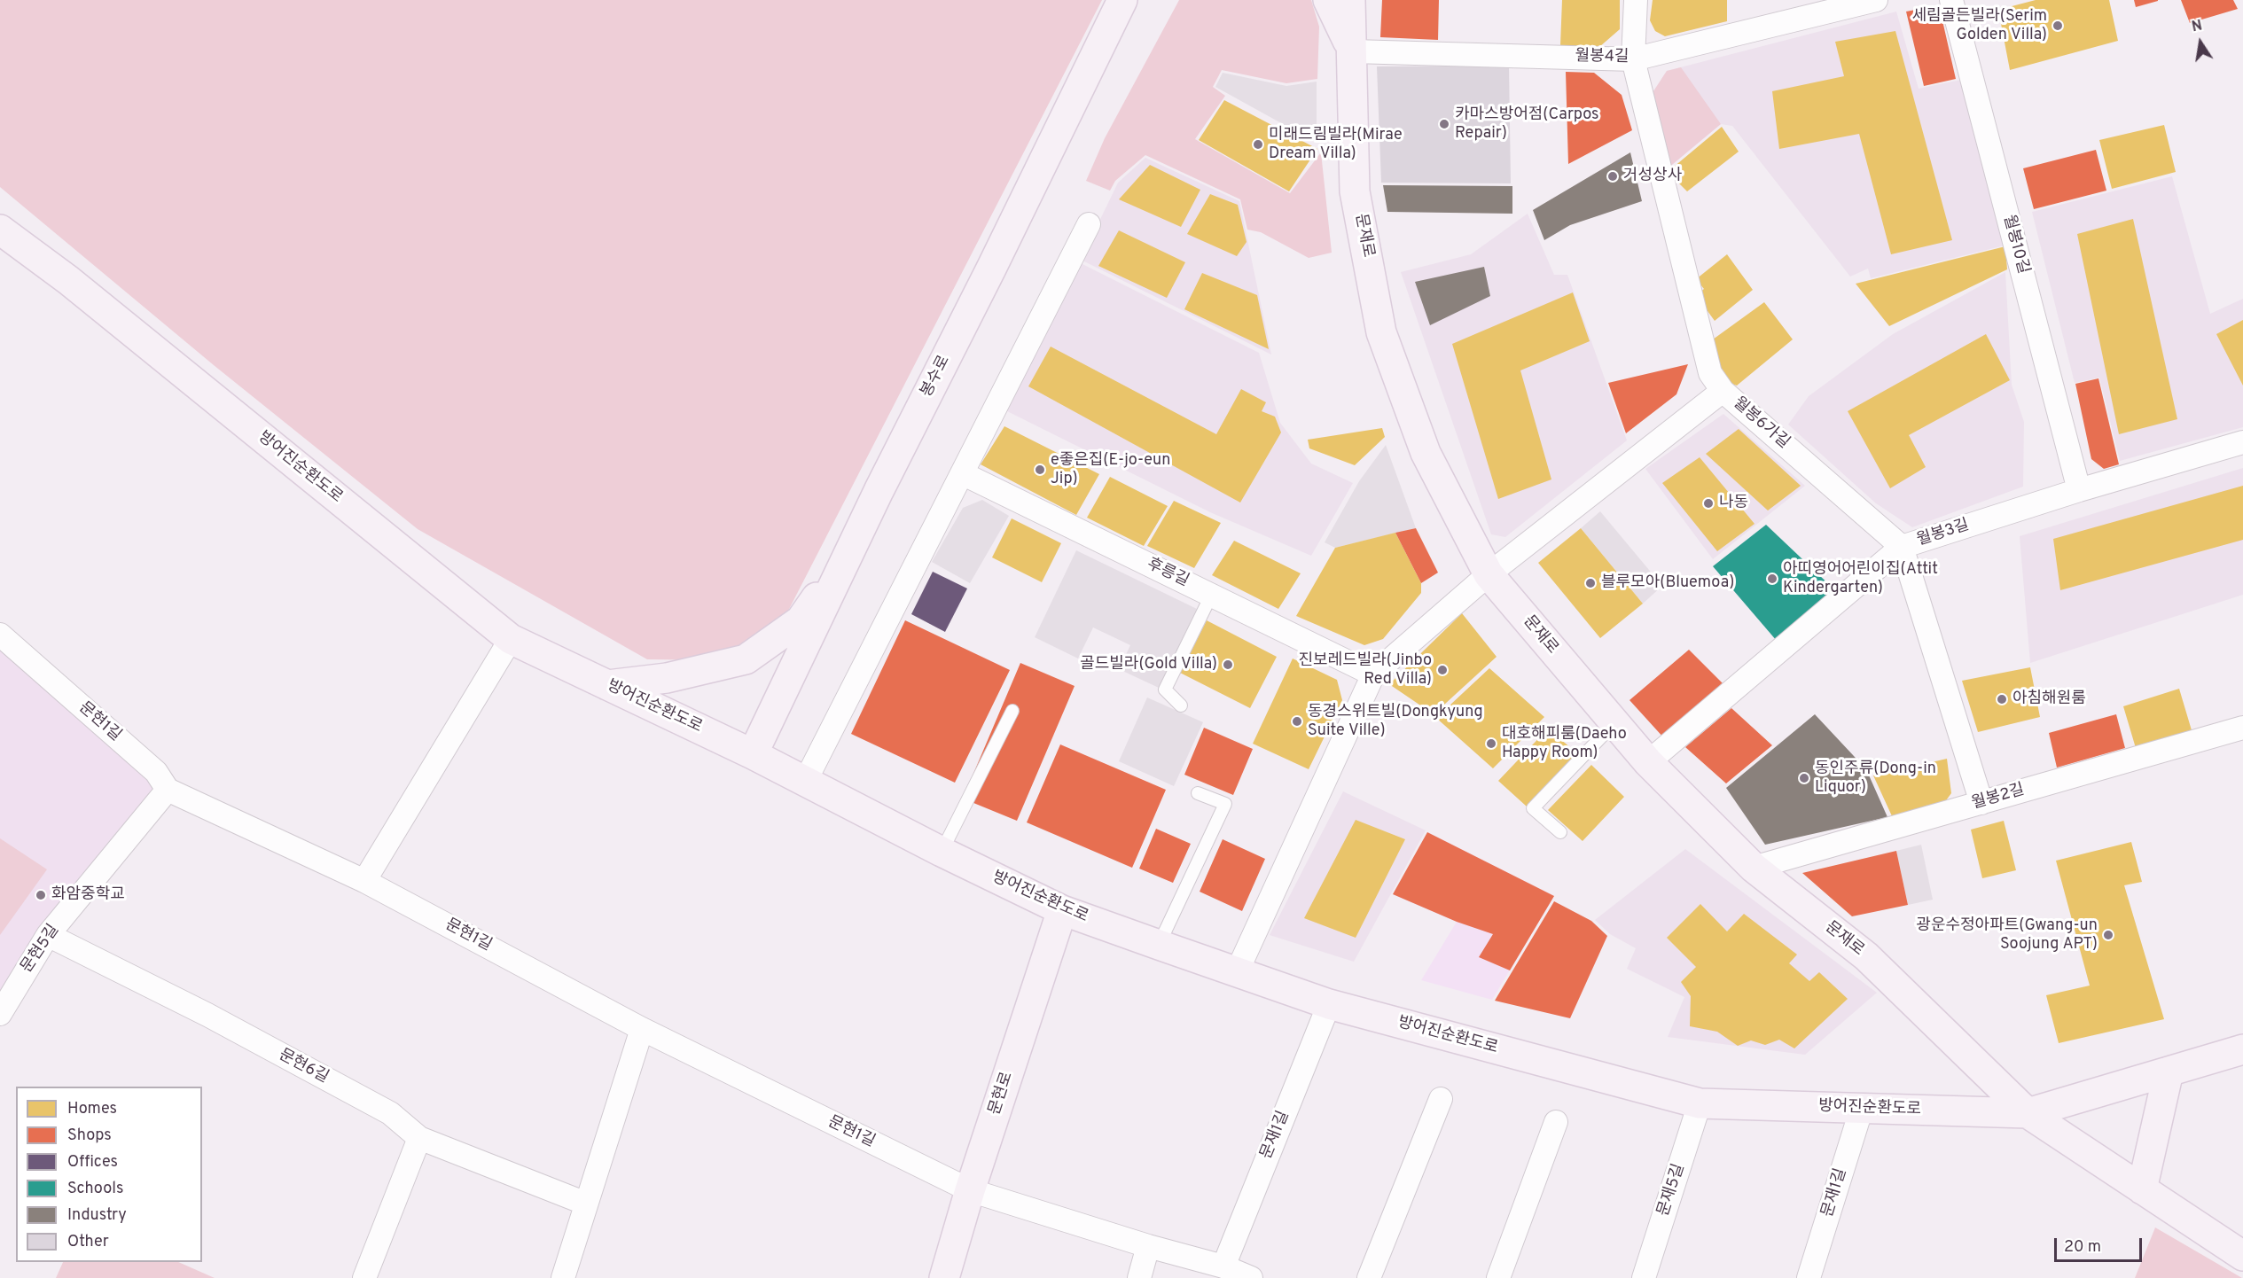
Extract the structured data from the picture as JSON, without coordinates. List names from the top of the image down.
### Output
{
  "streets": {
    "main road": [
      "문재로",
      "봉수로",
      "방어진순환도로",
      "문현로"
    ],
    "street": [
      "월봉4길",
      "월봉10길",
      "월봉6가길",
      "월봉3길",
      "후릉길",
      "문현1길",
      "월봉2길",
      "문현5길",
      "문현6길",
      "문재1길",
      "문재5길"
    ]
  },
  "crossings": [
    ["월봉4길", "문재로"],
    ["월봉4길", "월봉6가길"],
    ["문재로", "방어진순환도로"],
    ["문재로", "월봉3길"],
    ["문재로", "월봉2길"],
    ["월봉10길", "월봉3길"],
    ["봉수로", "방어진순환도로"],
    ["월봉6가길", "월봉3길"],
    ["방어진순환도로", "문현로"],
    ["방어진순환도로", "문재1길"],
    ["방어진순환도로", "문재5길"],
    ["문현1길", "문현5길"],
    ["문현1길", "문현로"],
    ["문현5길", "문현6길"]
  ],
  "places": [
    "세림골든빌라(Serim Golden Villa)",
    "카마스방어점(Carpos Repair)",
    "미래드림빌라(Mirae Dream Villa)",
    "거성상사",
    "e좋은집(E-jo-eun Jip)",
    "나동",
    "아띠영어어린이집(Attit Kindergarten)",
    "블루모아(Bluemoa)",
    "골드빌라(Gold Villa)",
    "진보레드빌라(Jinbo Red Villa)",
    "아침해원룸",
    "동경스위트빌(Dongkyung Suite Ville)",
    "대호해피룸(Daeho Happy Room)",
    "동인주류(Dong-in Liquor)",
    "화암중학교",
    "광운수정아파트(Gwang-un Soojung APT)"
  ],
  "legend": [
    "Homes",
    "Shops",
    "Offices",
    "Schools",
    "Industry",
    "Other"
  ],
  "scale_bar": "20 m",
  "north": "top"
}
